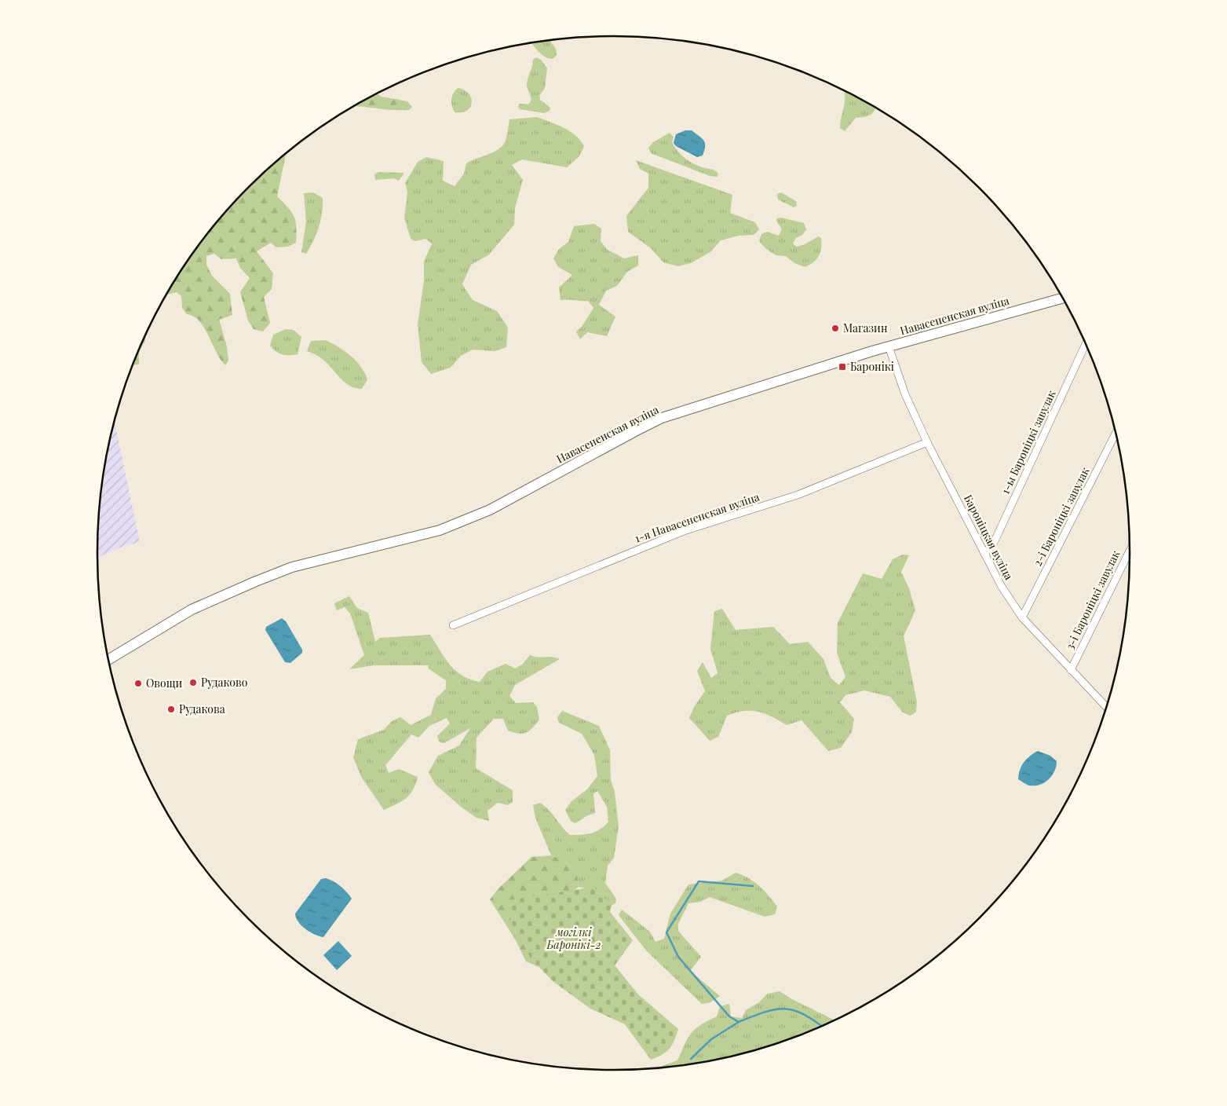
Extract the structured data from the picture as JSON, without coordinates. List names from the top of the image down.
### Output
{
  "streets": {
    "main road": ["Навасененская вуліца"],
    "street": [
      "1-ы Бароніцкі завулак",
      "2-і Бароніцкі завулак",
      "1-я Навасененская вуліца",
      "Бароніцкая вуліца",
      "3-і Бароніцкі завулак"
    ]
  },
  "crossings": [
    ["Навасененская вуліца", "Бароніцкая вуліца"],
    ["1-ы Бароніцкі завулак", "Бароніцкая вуліца"],
    ["2-і Бароніцкі завулак", "Бароніцкая вуліца"],
    ["1-я Навасененская вуліца", "Бароніцкая вуліца"],
    ["Бароніцкая вуліца", "3-і Бароніцкі завулак"]
  ],
  "parks": ["могілкі Баронікі-2"],
  "places": {
    "other": [
      "Магазин",
      "Рудаково",
      "Овощи",
      "Рудакова"
    ],
    "transit": ["Баронікі"]
  }
}
